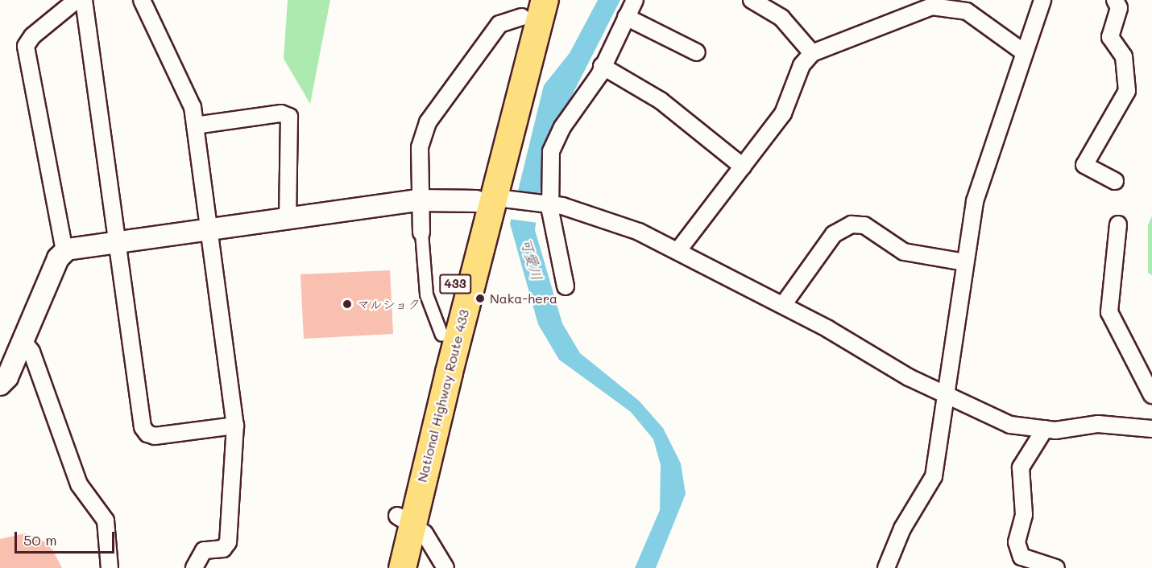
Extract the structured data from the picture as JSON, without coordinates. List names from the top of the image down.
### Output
{
  "streets": {
    "highway": ["433", "National Highway Route 433"]
  },
  "water": ["可愛川"],
  "places": ["Naka-hera", "マルショク"],
  "scale_bar": "50 m"
}
